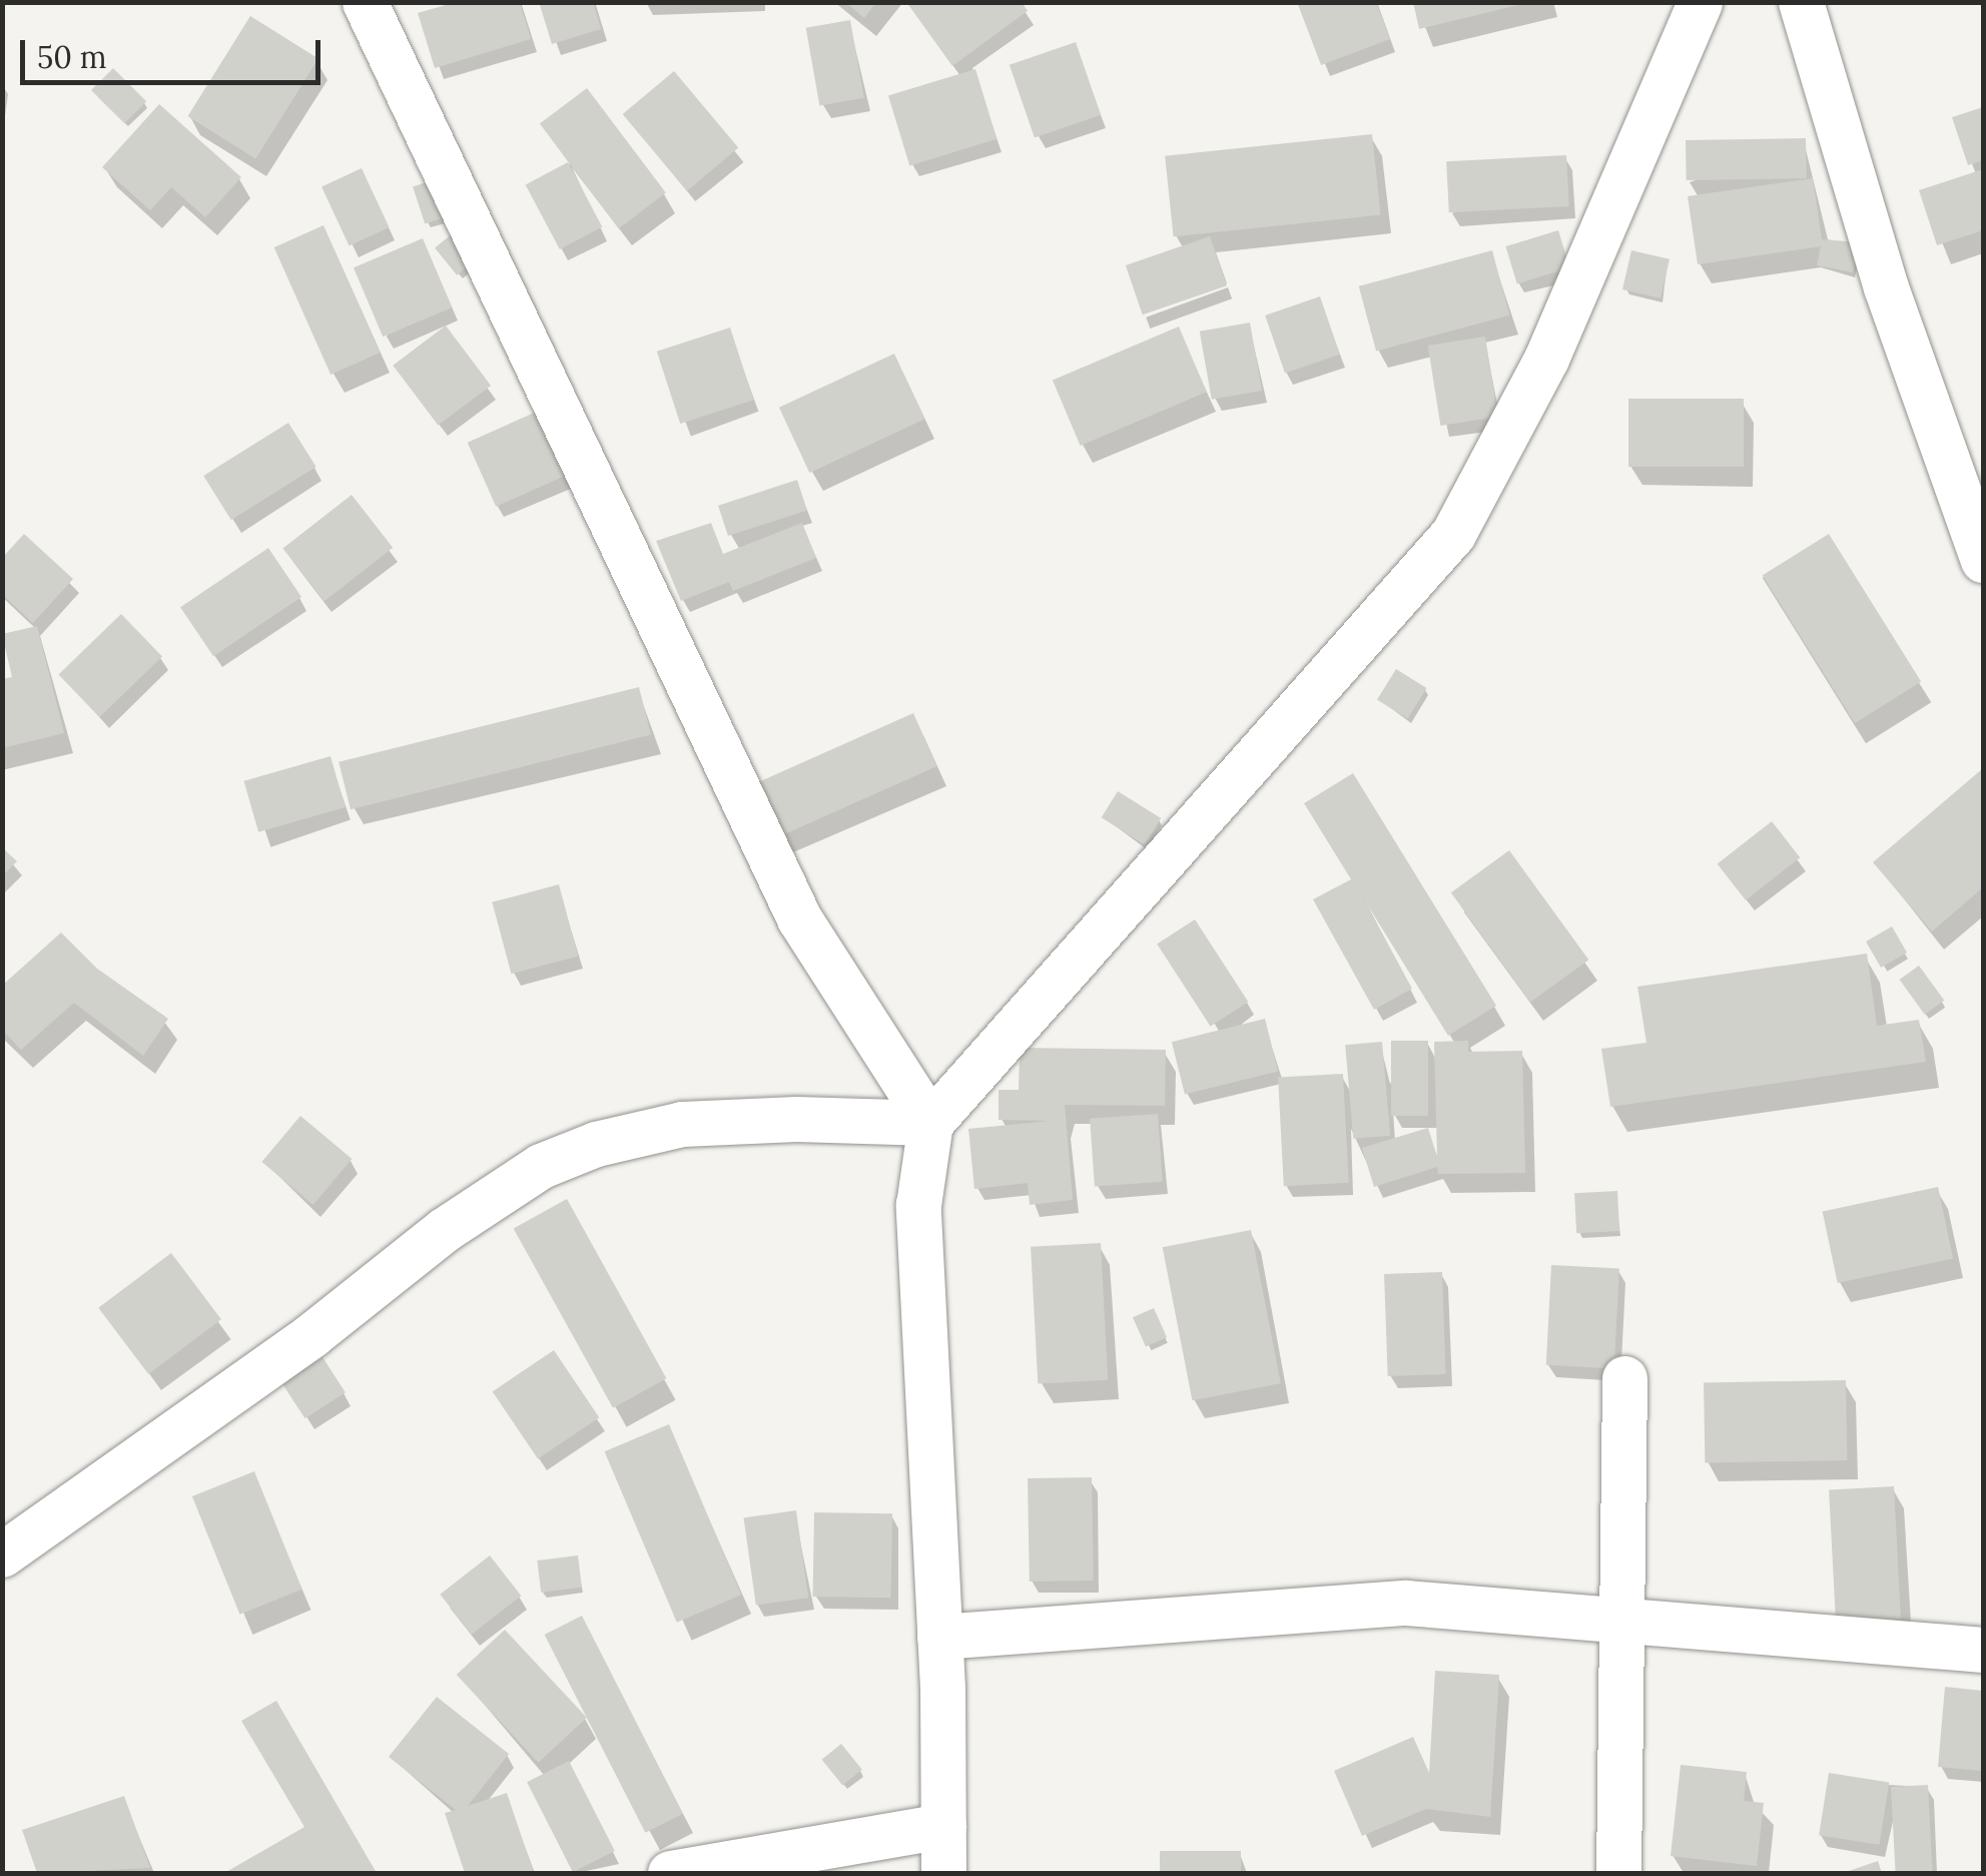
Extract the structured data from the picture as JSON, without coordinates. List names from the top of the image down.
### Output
{
  "scale_bar": "50 m"
}
